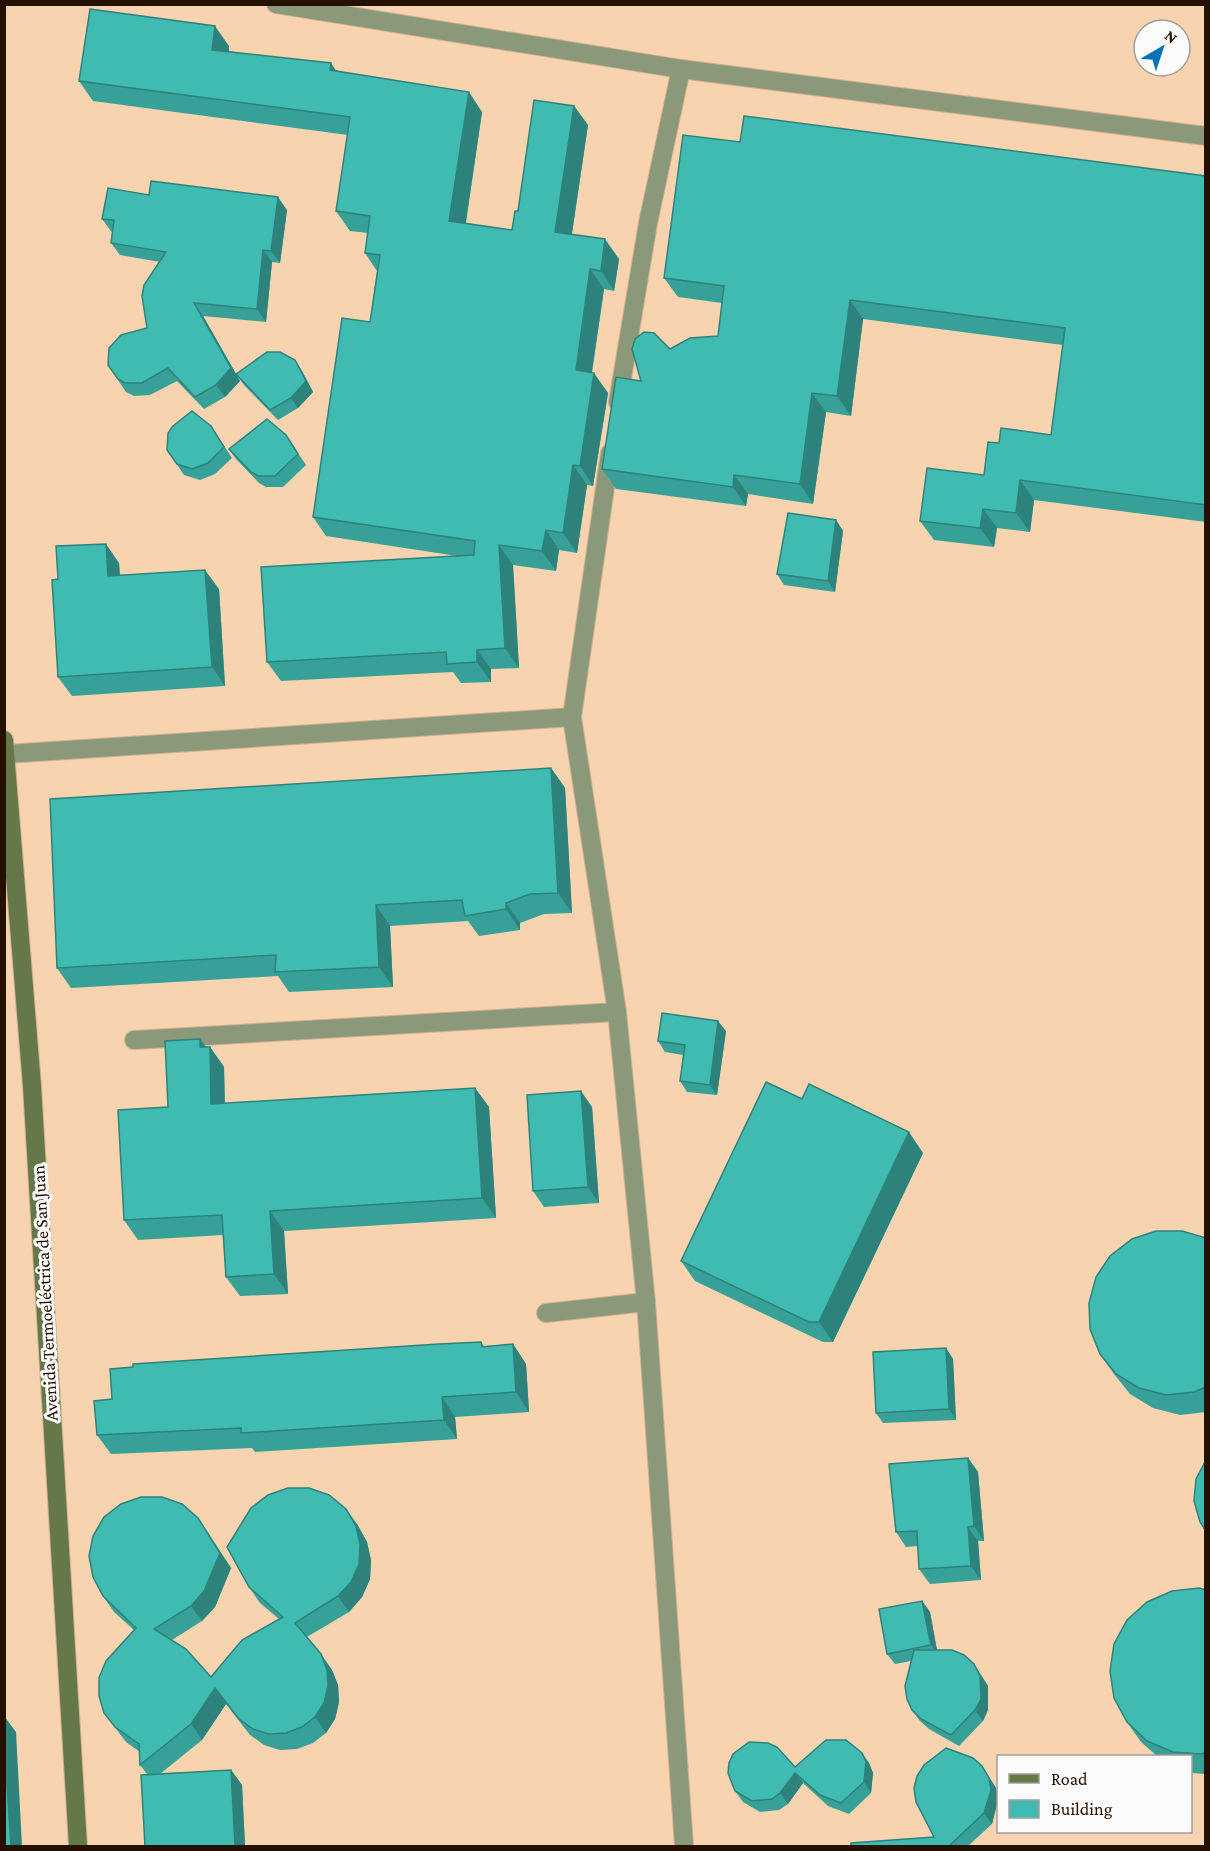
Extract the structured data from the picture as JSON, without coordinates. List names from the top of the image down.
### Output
{
  "streets": {
    "street": ["Avenida Termoeléctrica de San Juan"]
  },
  "legend": ["Road", "Building"],
  "north": "top right"
}
